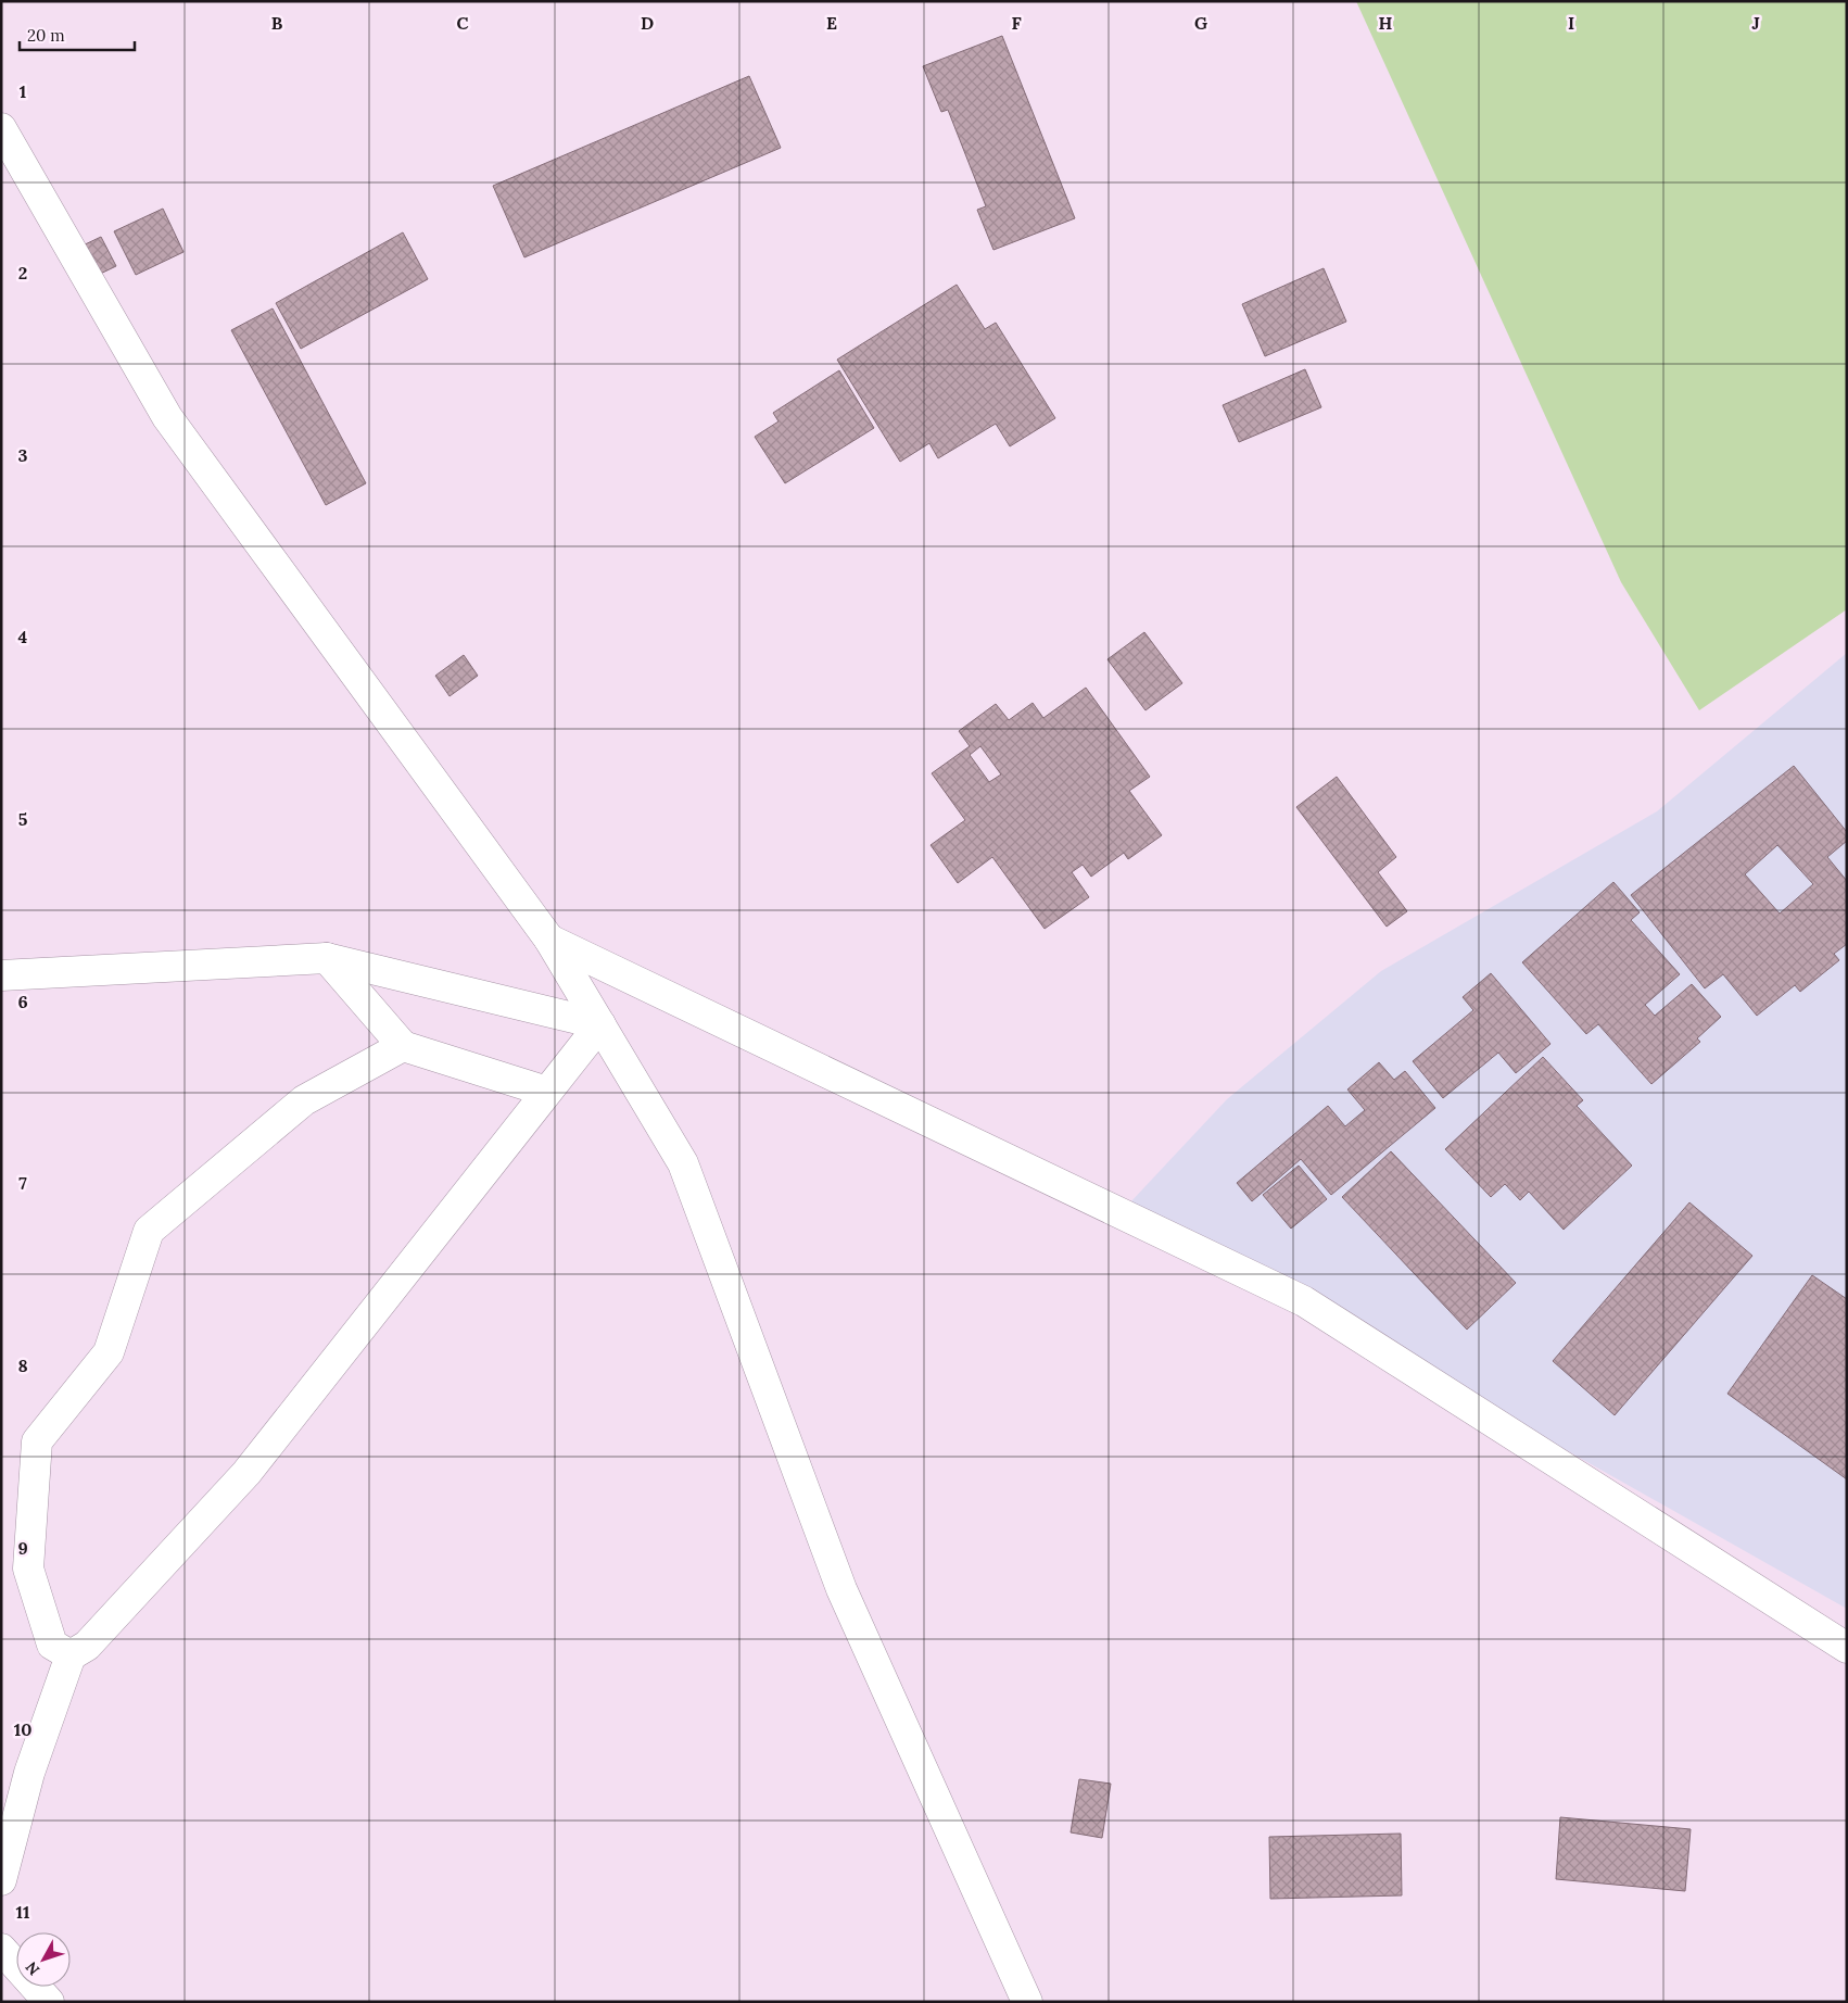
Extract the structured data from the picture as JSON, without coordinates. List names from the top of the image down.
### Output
{
  "scale_bar": "20 m",
  "north": "bottom left",
  "grid": {
    "columns": [
      "B",
      "C",
      "D",
      "E",
      "F",
      "G",
      "H",
      "I",
      "J"
    ],
    "rows": [
      "1",
      "2",
      "3",
      "4",
      "5",
      "6",
      "7",
      "8",
      "9",
      "10",
      "11"
    ]
  }
}
